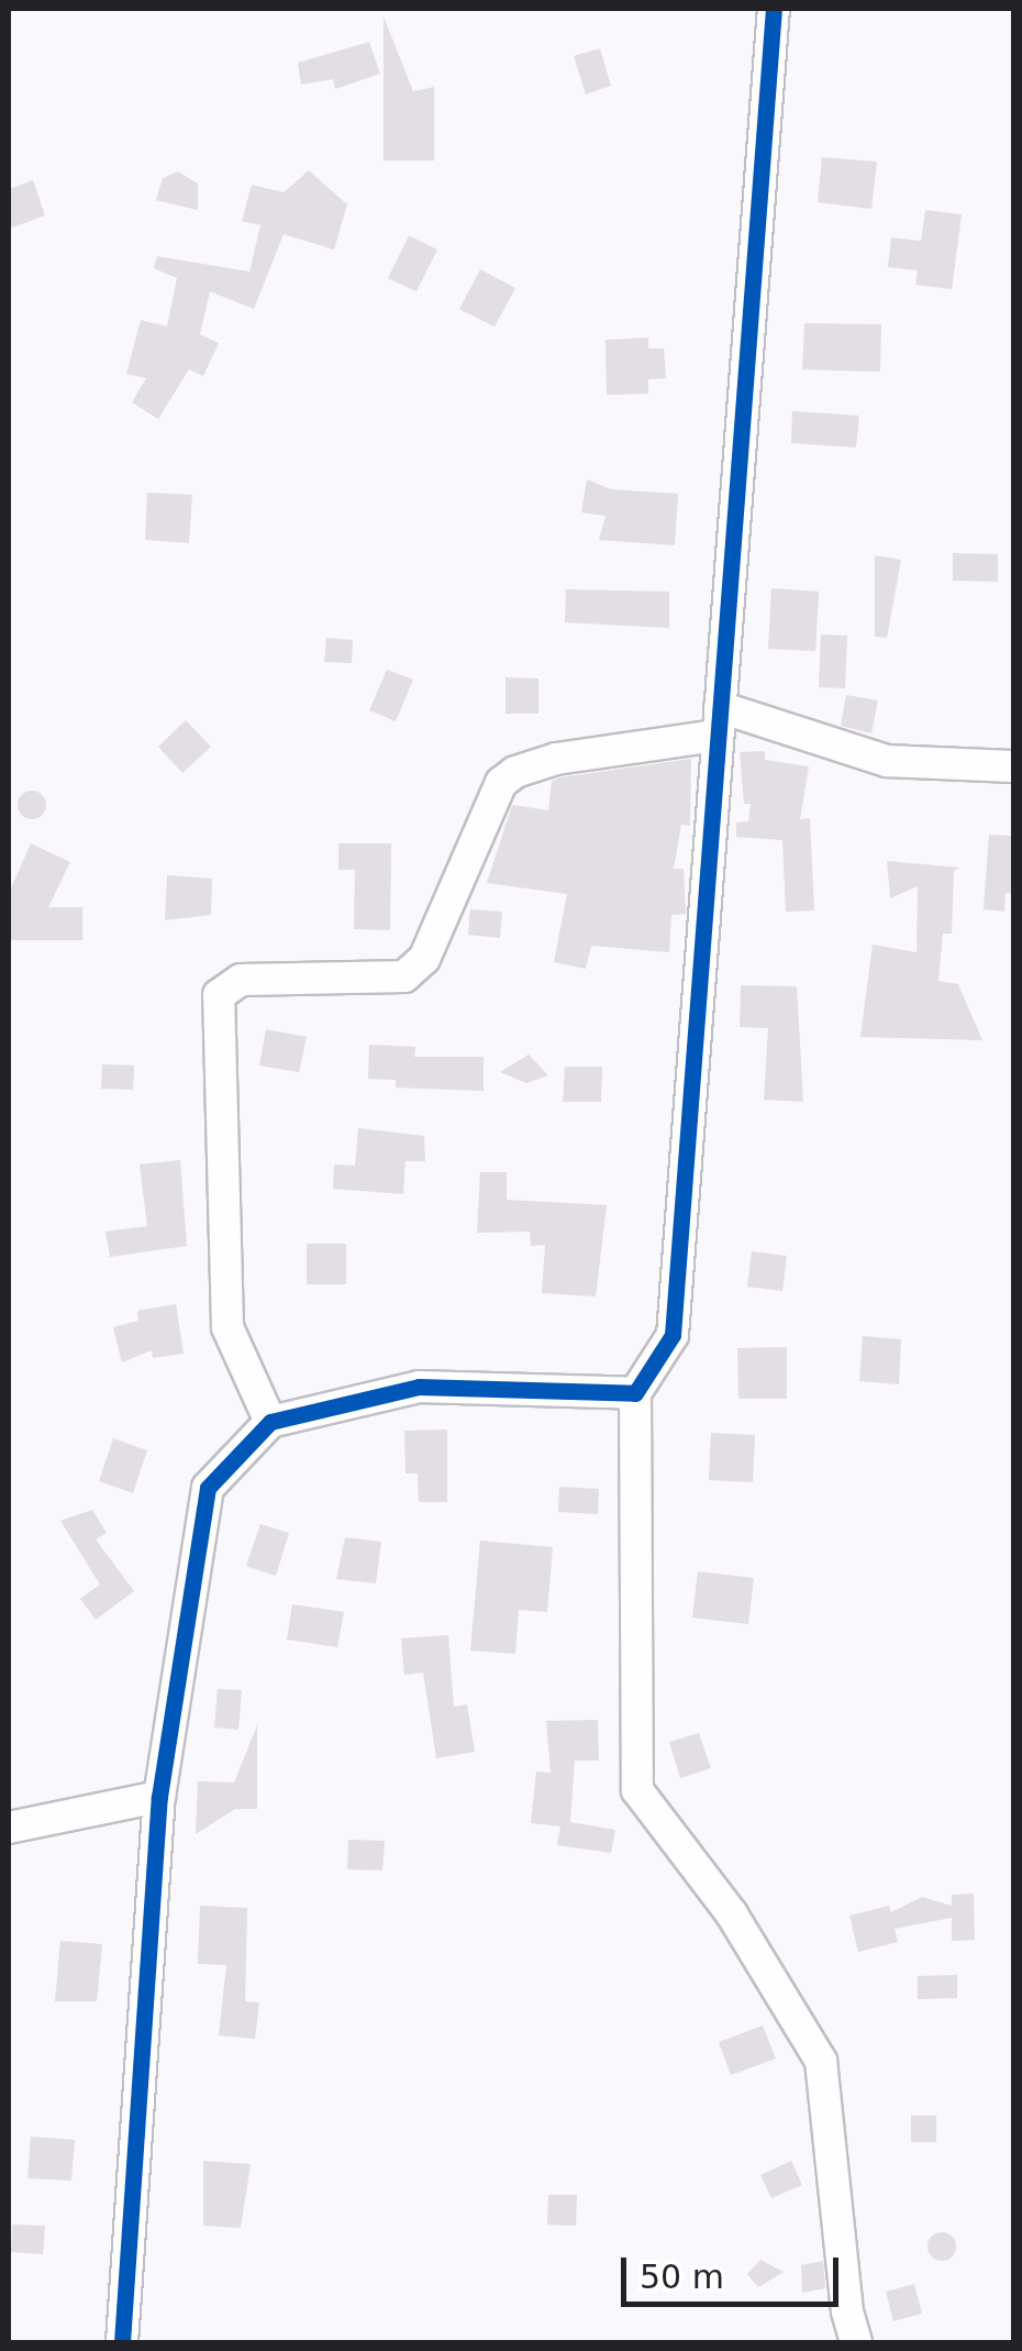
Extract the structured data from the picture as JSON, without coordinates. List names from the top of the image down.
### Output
{
  "scale_bar": "50 m"
}
